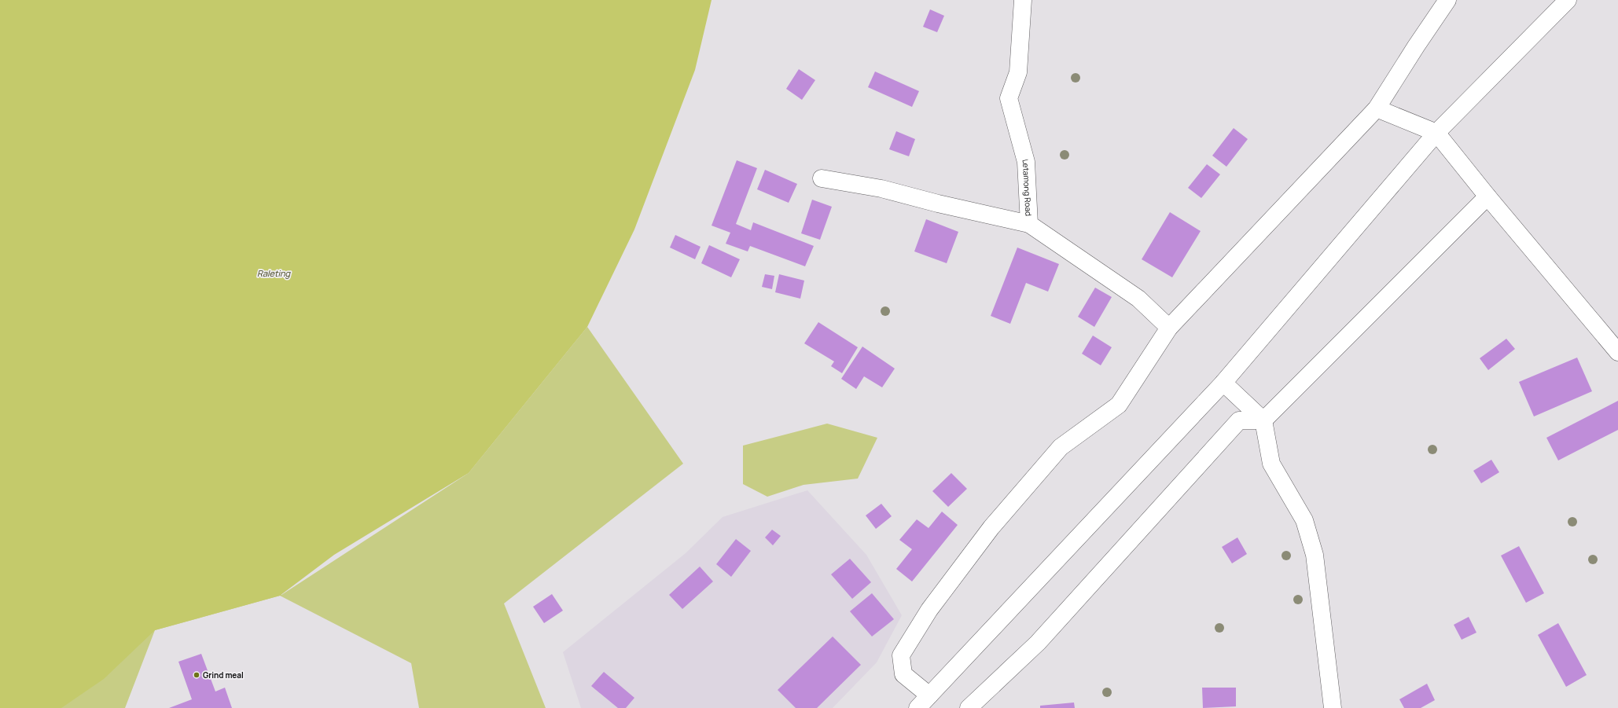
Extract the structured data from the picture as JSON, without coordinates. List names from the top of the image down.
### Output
{
  "streets": {
    "street": ["Letamong Road"]
  },
  "water": ["Raleting"],
  "places": ["Grind meal"]
}
